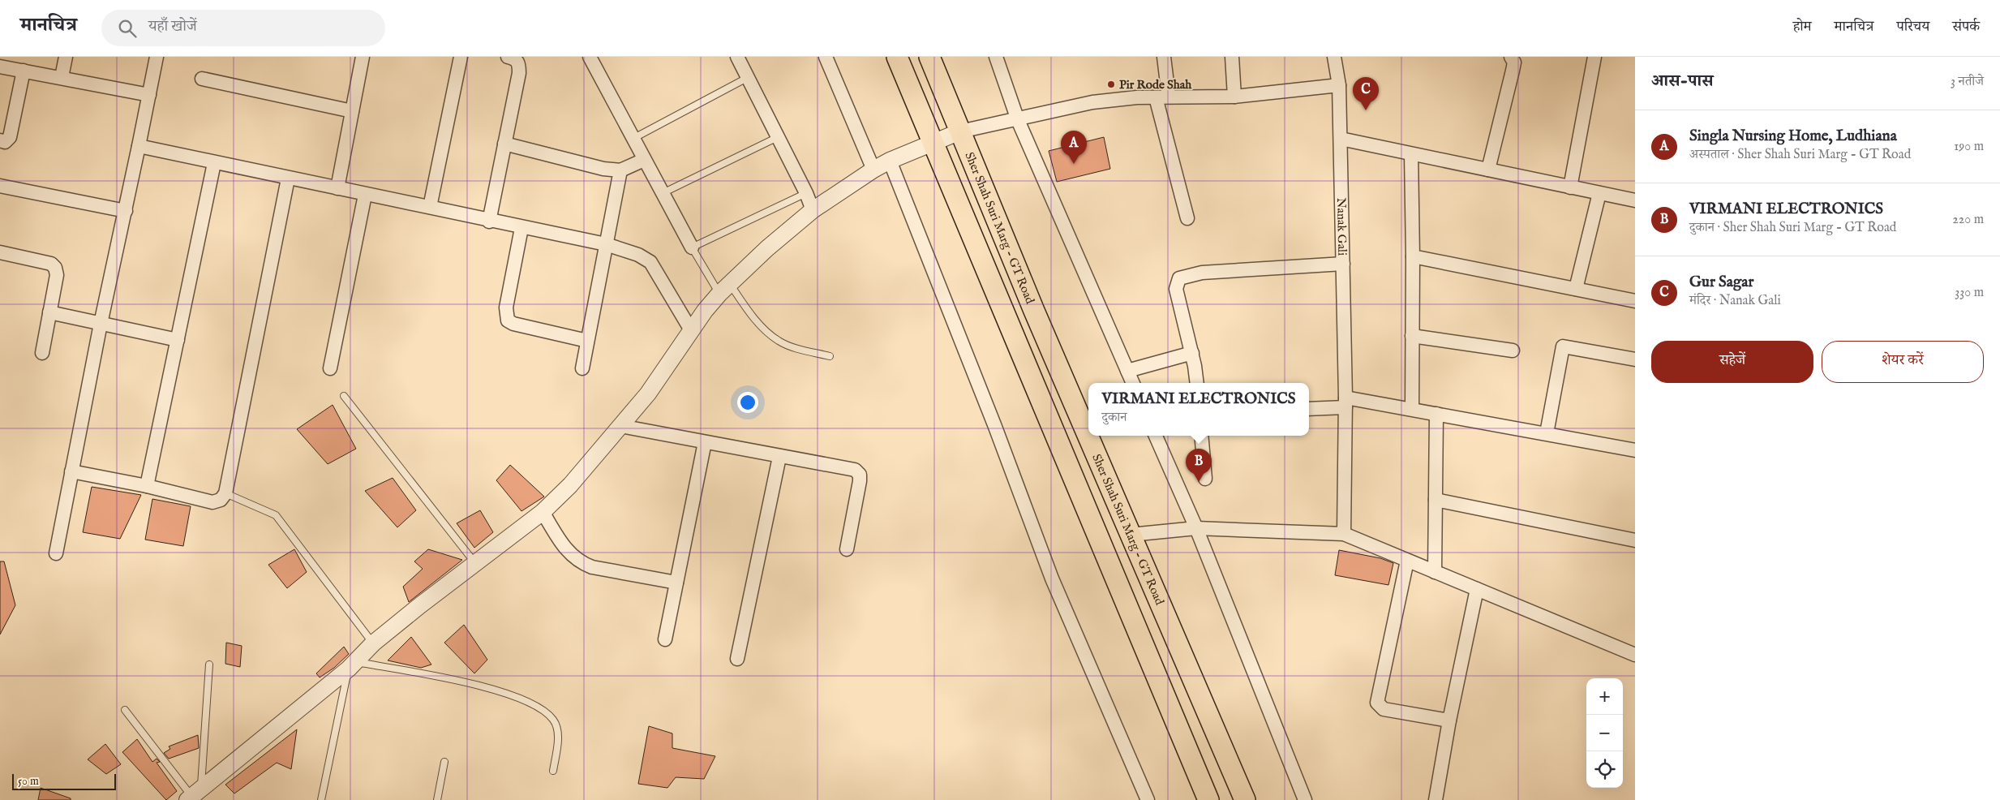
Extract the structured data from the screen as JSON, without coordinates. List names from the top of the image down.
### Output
{
  "streets": {
    "main road": ["Sher Shah Suri Marg - GT Road"],
    "street": ["Nanak Gali"]
  },
  "places": ["Pir Rode Shah"],
  "scale_bar": "50 m",
  "page": {
    "header": "मानचित्र",
    "search": "यहाँ खोजें",
    "nav": [
      "होम",
      "मानचित्र",
      "परिचय",
      "संपर्क"
    ],
    "heading": ["आस-पास", "3 नतीजे"],
    "pins": ["C", "A", "B"],
    "list": [
      {
        "mark": "A",
        "name": "Singla Nursing Home, Ludhiana",
        "note": "अस्पताल · Sher Shah Suri Marg - GT Road",
        "value": "190 m"
      },
      {
        "mark": "B",
        "name": "VIRMANI ELECTRONICS",
        "note": "दुकान · Sher Shah Suri Marg - GT Road",
        "value": "220 m"
      },
      {
        "mark": "C",
        "name": "Gur Sagar",
        "note": "मंदिर · Nanak Gali",
        "value": "330 m"
      }
    ],
    "buttons": ["सहेजें", "शेयर करें"],
    "popup": ["VIRMANI ELECTRONICS", "दुकान"],
    "map_buttons": ["+", "−"],
    "scale": "50 m"
  }
}
